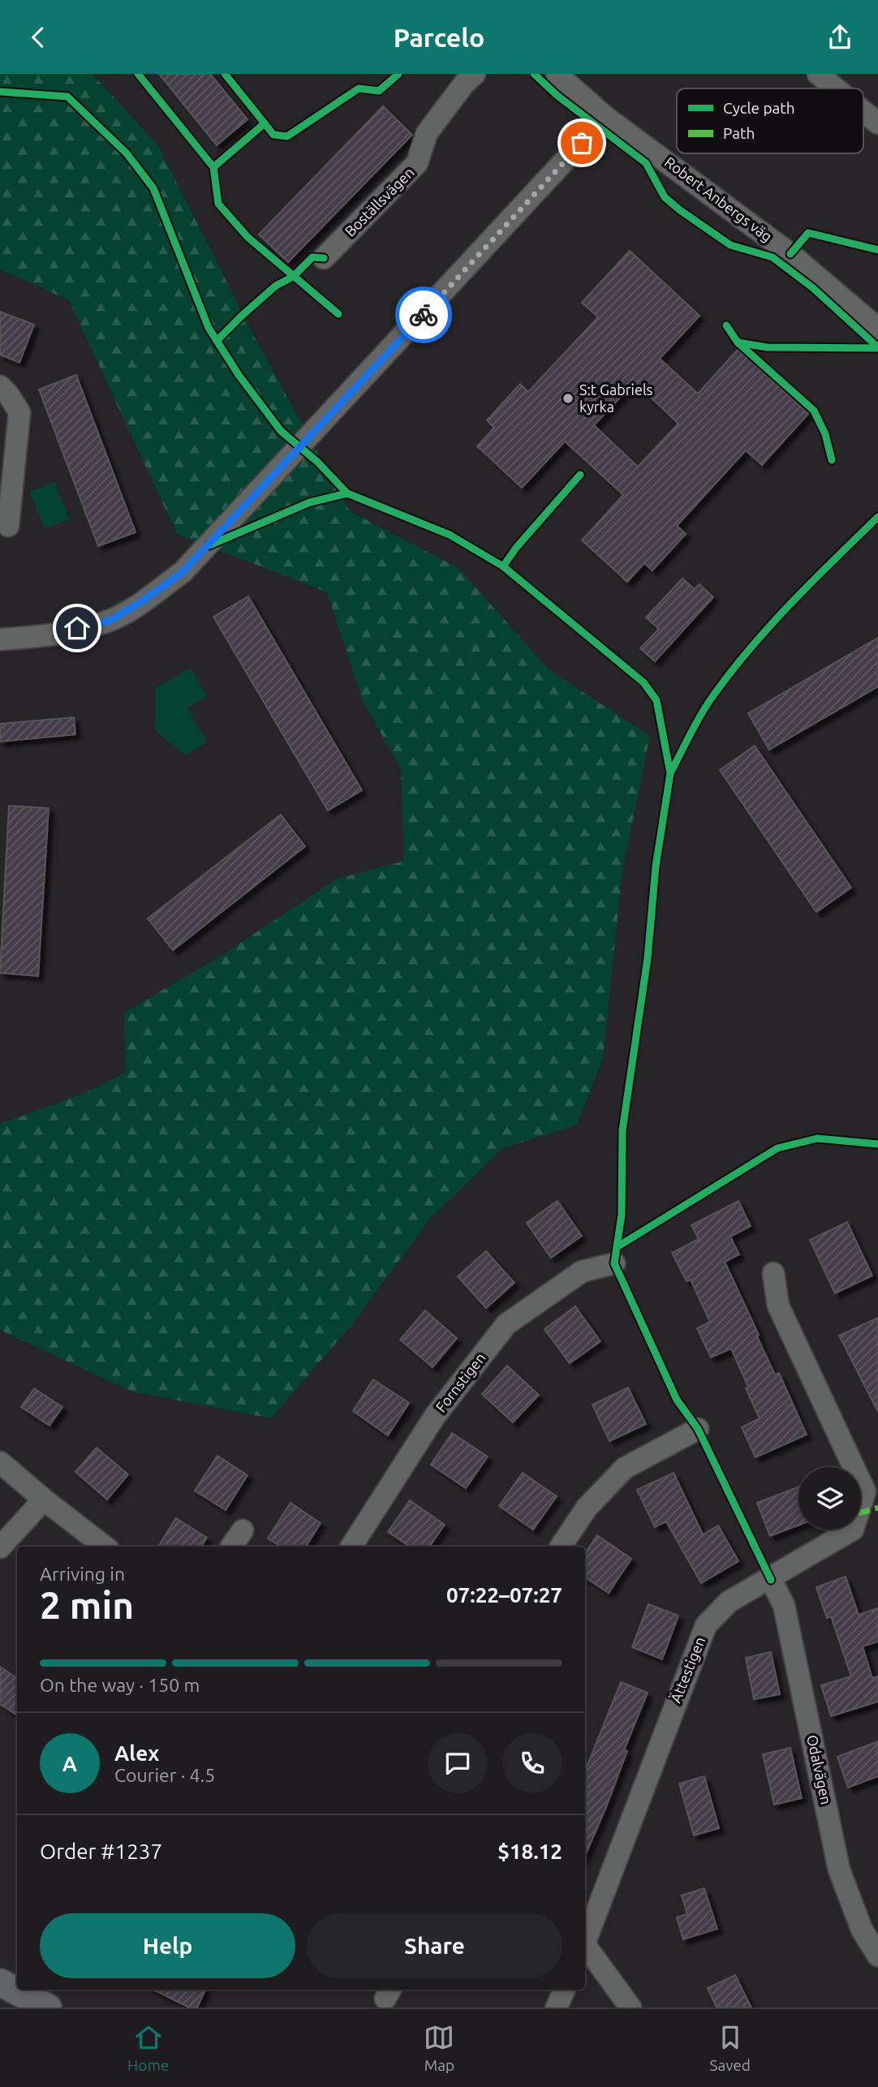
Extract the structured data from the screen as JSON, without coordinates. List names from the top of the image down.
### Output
{
  "streets": {
    "street": [
      "Robert Anbergs väg",
      "Boställsvägen",
      "Fornstigen",
      "Ättestigen",
      "Odalvägen"
    ]
  },
  "crossings": [
    ["Ättestigen", "Odalvägen"]
  ],
  "places": ["S:t Gabriels kyrka"],
  "legend": ["Cycle path", "Path"],
  "page": {
    "header": "Parcelo",
    "heading": ["2 min", "Arriving in", "07:22–07:27"],
    "panel": [
      "Alex",
      "Courier · 4.5",
      "Order #1237",
      "$18.12"
    ],
    "bar": "On the way · 150 m",
    "round": "A",
    "buttons": ["Help", "Share"],
    "tabs": ["Home", "Map", "Saved"]
  }
}
